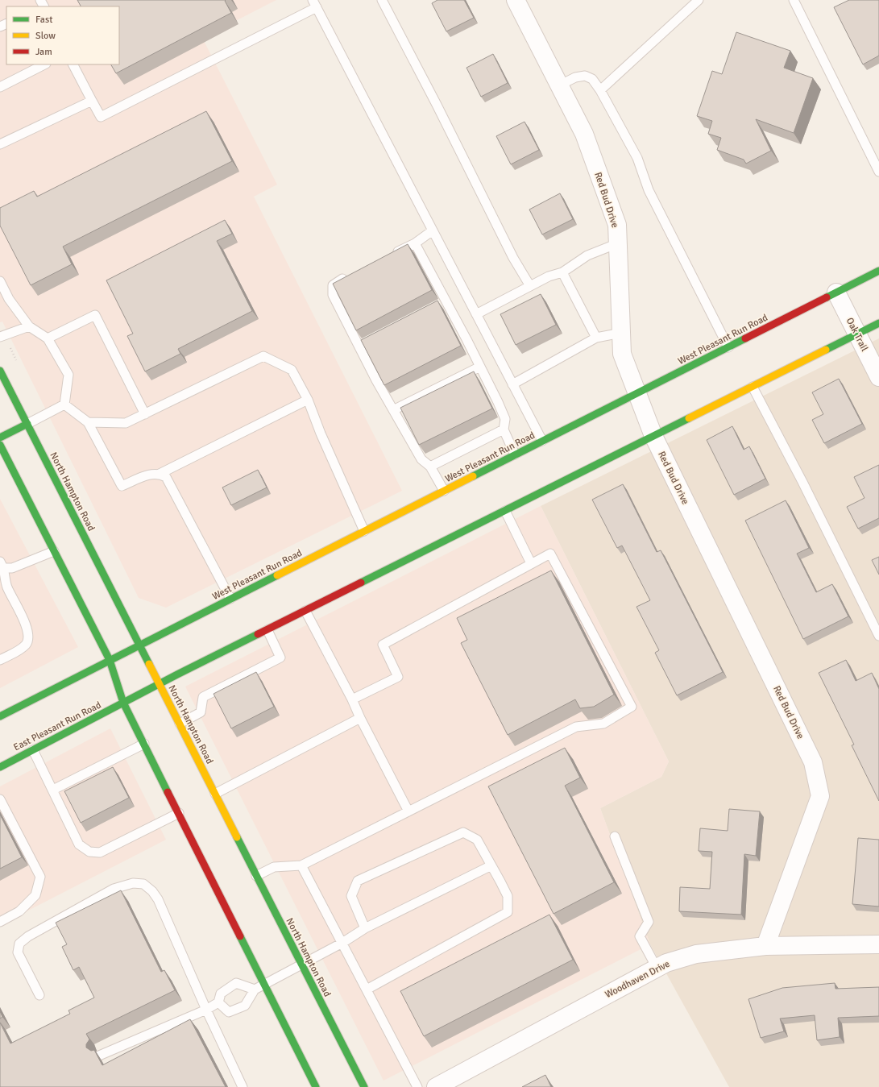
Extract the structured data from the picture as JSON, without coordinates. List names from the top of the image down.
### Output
{
  "streets": {
    "main road": ["West Pleasant Run Road", "North Hampton Road", "East Pleasant Run Road"],
    "street": ["Red Bud Drive", "Oak Trail", "Woodhaven Drive"]
  },
  "crossings": [
    ["Red Bud Drive", "West Pleasant Run Road"],
    ["Red Bud Drive", "Woodhaven Drive"],
    ["Oak Trail", "West Pleasant Run Road"],
    ["West Pleasant Run Road", "North Hampton Road"]
  ],
  "legend": ["Fast", "Slow", "Jam"]
}
